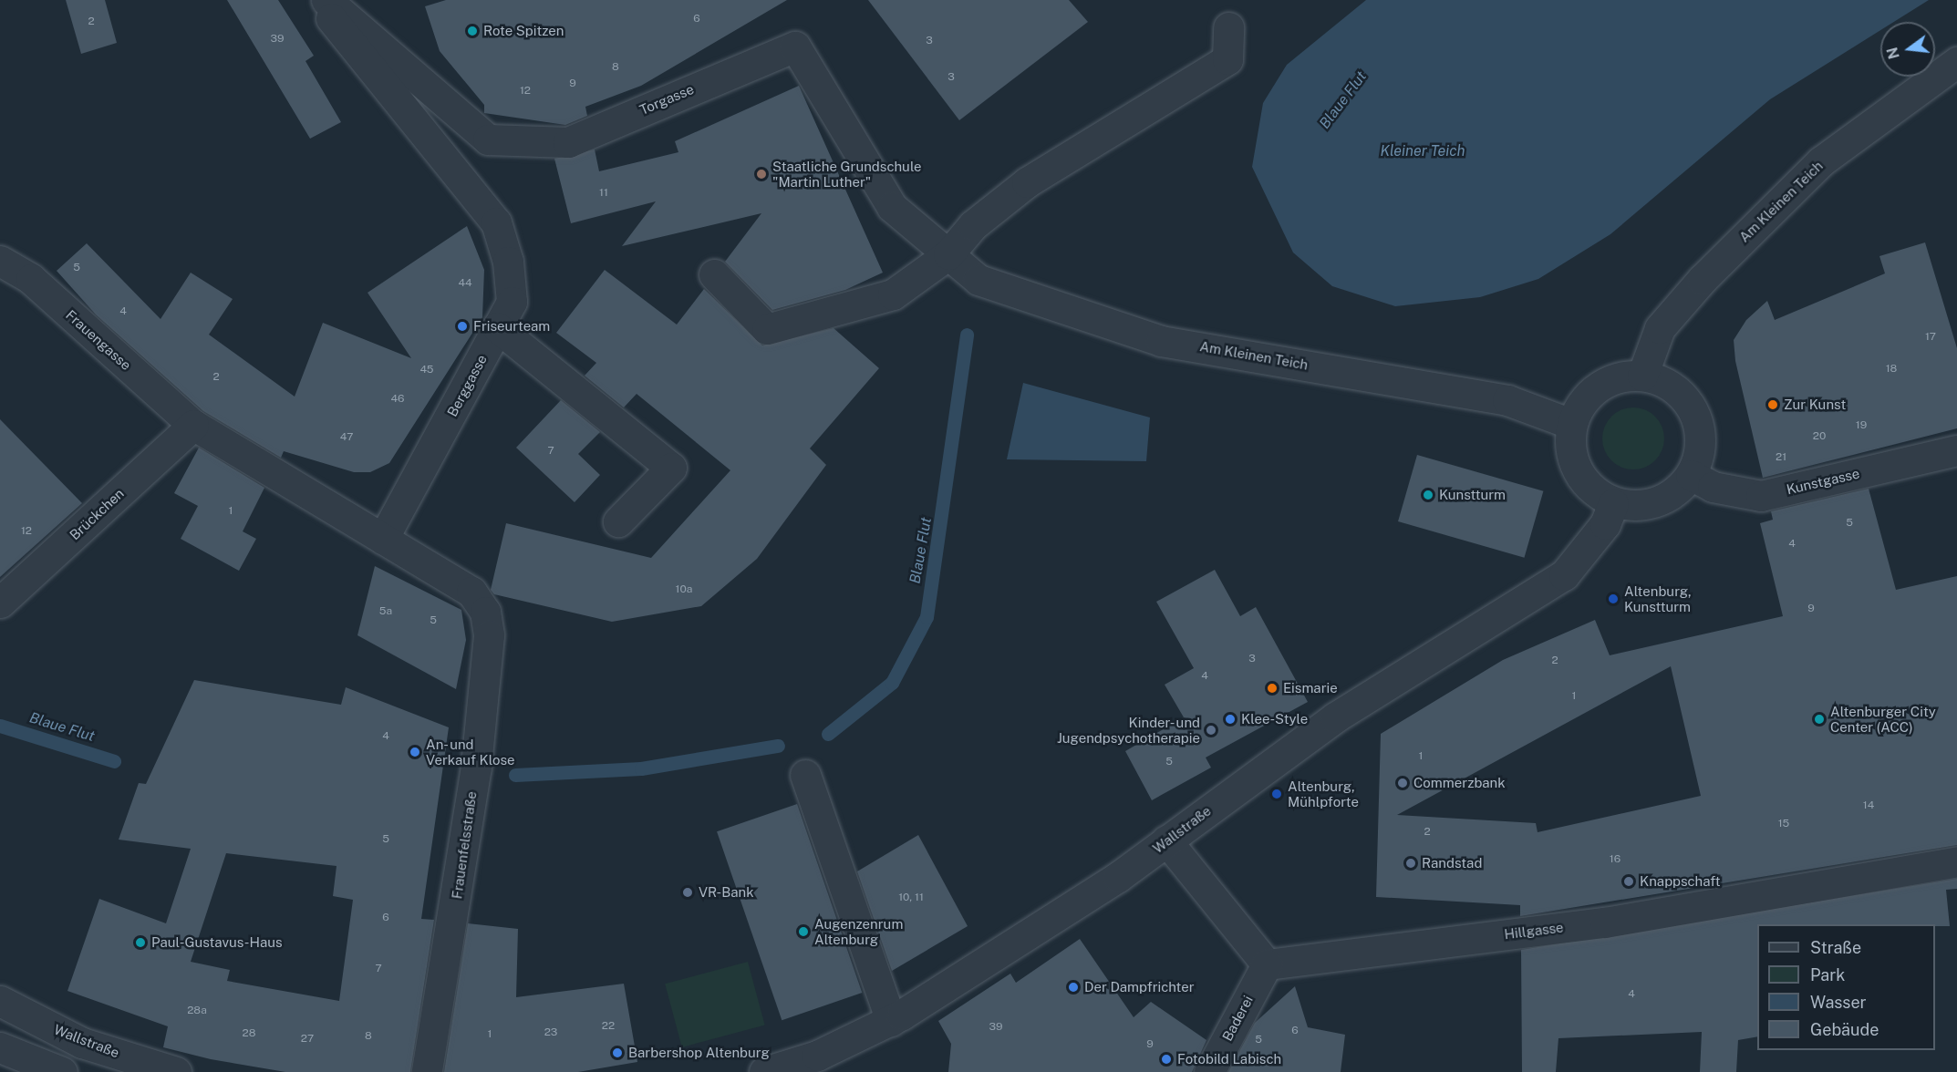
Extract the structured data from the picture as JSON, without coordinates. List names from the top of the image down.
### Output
{
  "streets": {
    "street": [
      "Torgasse",
      "Am Kleinen Teich",
      "Frauengasse",
      "Berggasse",
      "Kunstgasse",
      "Brückchen",
      "Wallstraße",
      "Frauenfelsstraße",
      "Hillgasse",
      "Baderei"
    ]
  },
  "crossings": [
    ["Torgasse", "Am Kleinen Teich"],
    ["Am Kleinen Teich", "Kunstgasse"],
    ["Am Kleinen Teich", "Wallstraße"],
    ["Frauengasse", "Brückchen"],
    ["Berggasse", "Frauenfelsstraße"],
    ["Kunstgasse", "Wallstraße"],
    ["Hillgasse", "Baderei"]
  ],
  "water": ["Blaue Flut", "Kleiner Teich"],
  "places": [
    "Rote Spitzen",
    "Staatliche Grundschule \"Martin Luther\"",
    "Friseurteam",
    "Zur Kunst",
    "Kunstturm",
    "Altenburg, Kunstturm",
    "Eismarie",
    "Klee-Style",
    "Altenburger City Center (ACC)",
    "Kinder- und Jugendpsychotherapie",
    "An- und Verkauf Klose",
    "Commerzbank",
    "Altenburg, Mühlpforte",
    "Randstad",
    "Knappschaft",
    "VR-Bank",
    "Augenzenrum Altenburg",
    "Paul-Gustavus-Haus",
    "Der Dampfrichter",
    "Barbershop Altenburg",
    "Fotobild Labisch"
  ],
  "house_numbers": [
    "6",
    "2",
    "39",
    "3",
    "8",
    "3",
    "9",
    "12",
    "11",
    "5",
    "44",
    "4",
    "17",
    "18",
    "45",
    "2",
    "46",
    "19",
    "20",
    "47",
    "7",
    "21",
    "1",
    "5",
    "12",
    "4",
    "10a",
    "9",
    "5a",
    "5",
    "3",
    "2",
    "4",
    "1",
    "4",
    "1",
    "5",
    "14",
    "15",
    "2",
    "5",
    "16",
    "10, 11",
    "6",
    "7",
    "4",
    "28a",
    "22",
    "39",
    "6",
    "23",
    "28",
    "1",
    "8",
    "27",
    "5",
    "9"
  ],
  "legend": [
    "Straße",
    "Park",
    "Wasser",
    "Gebäude"
  ],
  "north": "left"
}
